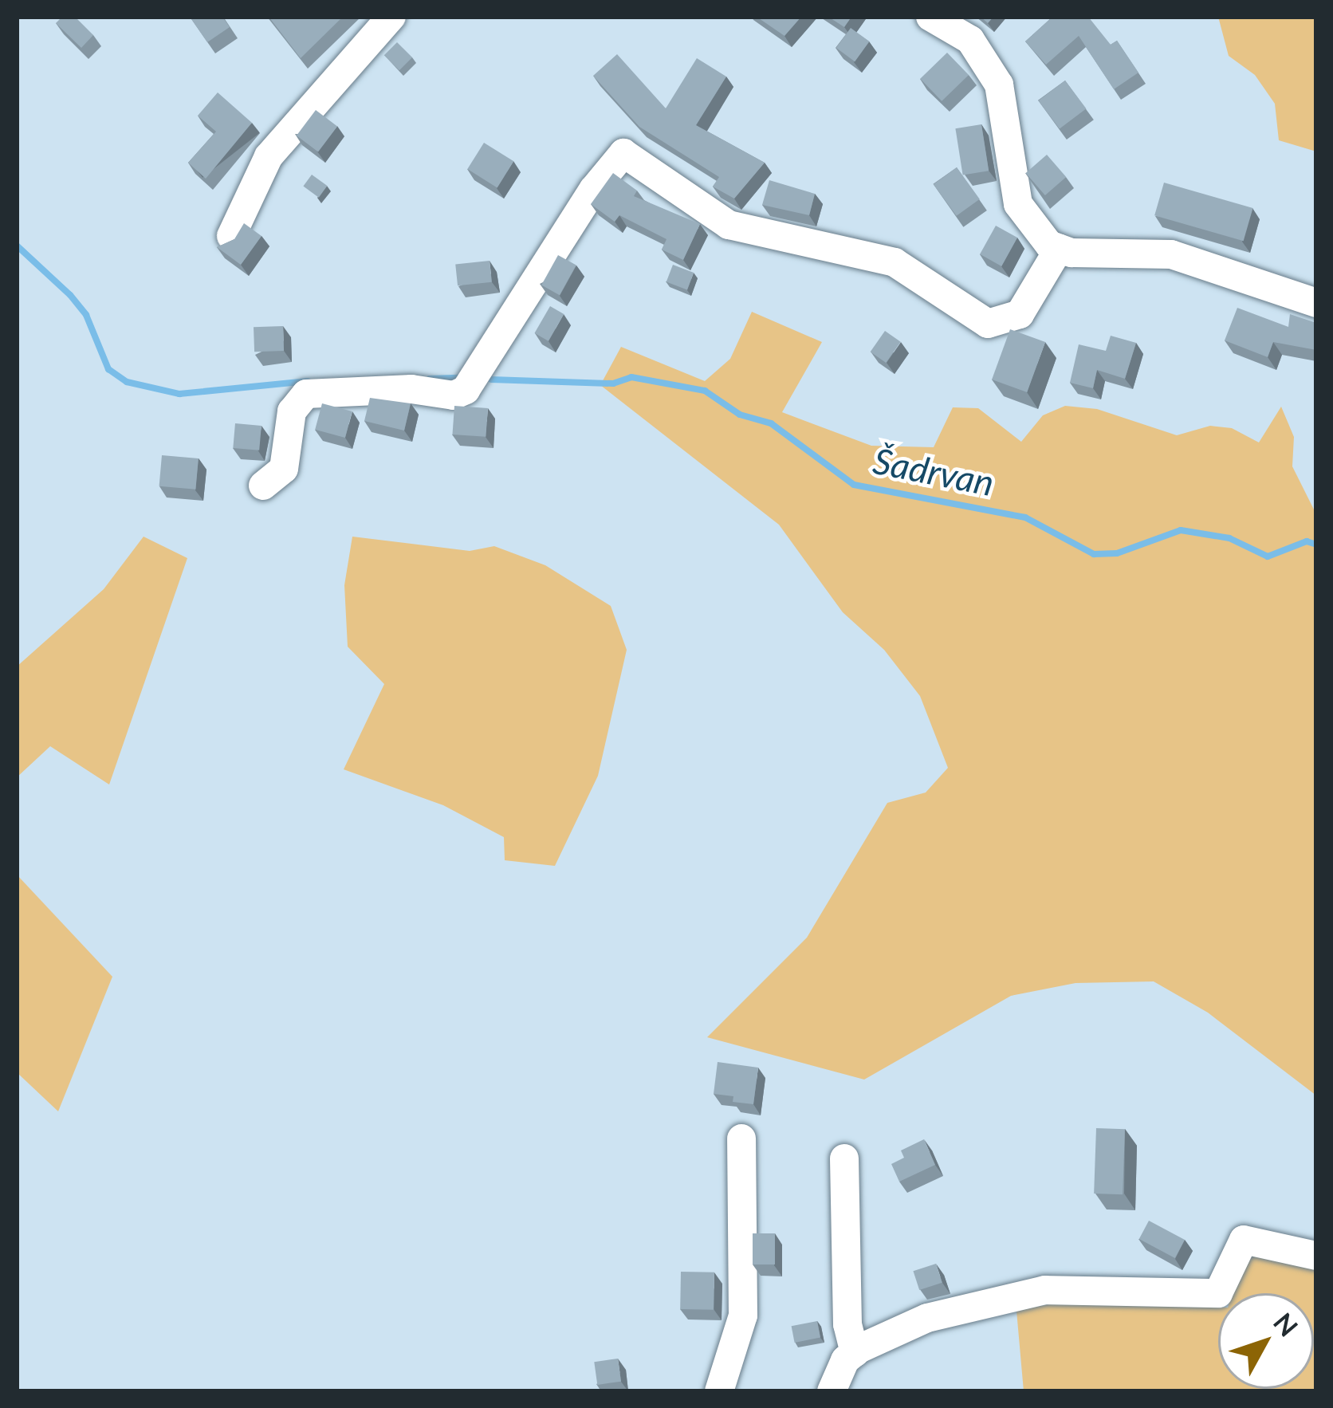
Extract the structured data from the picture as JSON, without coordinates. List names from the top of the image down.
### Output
{
  "water": ["Šadrvan"],
  "north": "top right"
}
